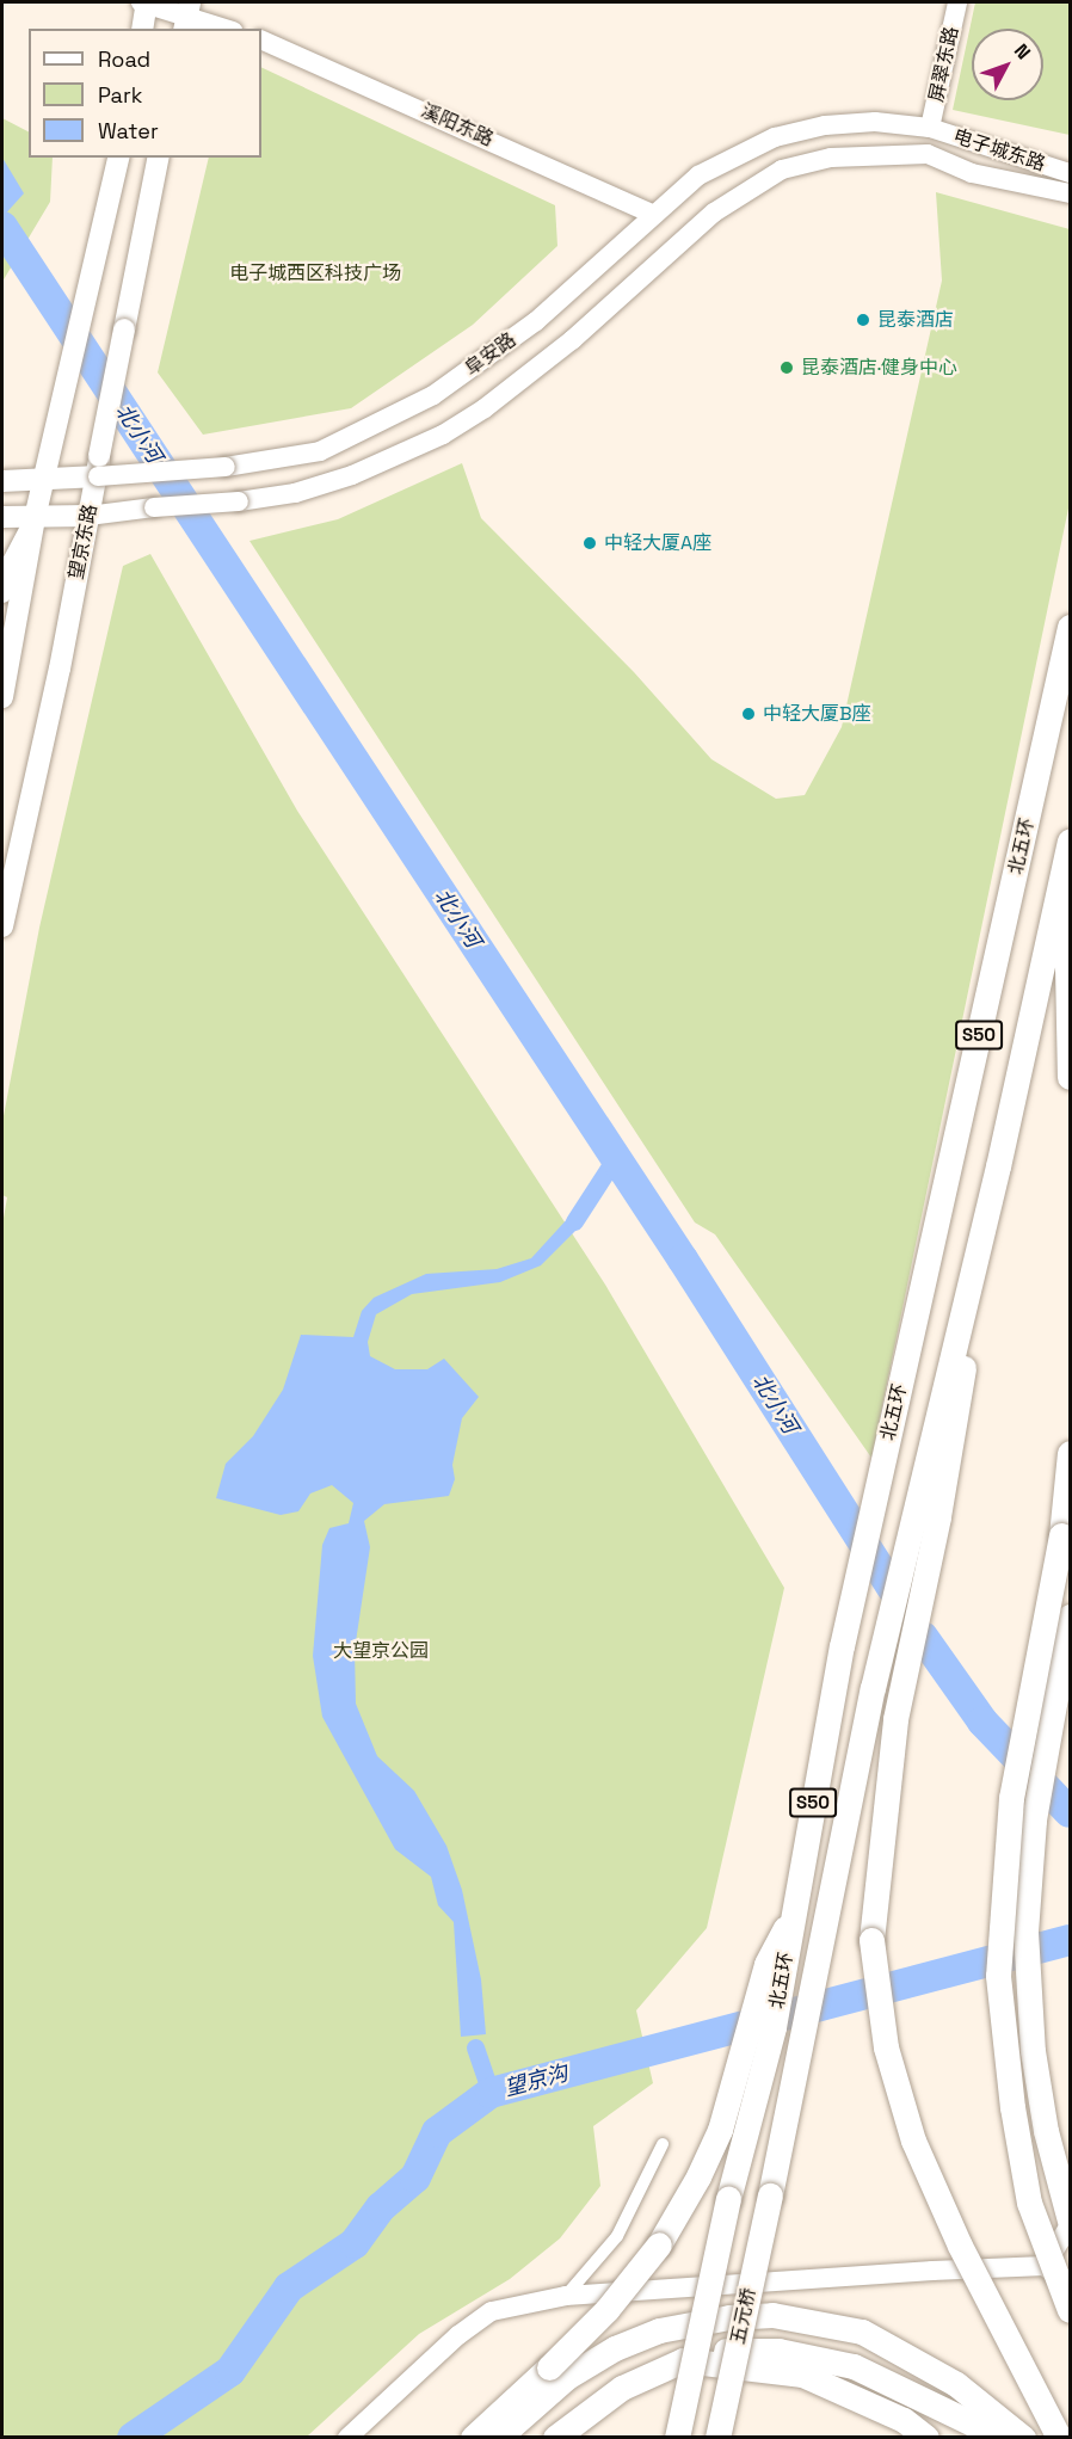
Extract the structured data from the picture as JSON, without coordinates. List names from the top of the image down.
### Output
{
  "streets": {
    "highway": ["北五环", "S50", "五元桥"],
    "main road": [
      "屏翠东路",
      "溪阳东路",
      "电子城东路",
      "阜安路",
      "望京东路"
    ]
  },
  "crossings": [
    ["屏翠东路", "电子城东路"],
    ["屏翠东路", "阜安路"],
    ["溪阳东路", "阜安路"],
    ["电子城东路", "阜安路"],
    ["阜安路", "望京东路"],
    ["北五环", "五元桥"]
  ],
  "water": ["北小河", "望京沟"],
  "parks": ["电子城西区科技广场", "大望京公园"],
  "places": [
    "昆泰酒店",
    "昆泰酒店·健身中心",
    "中轻大厦A座",
    "中轻大厦B座"
  ],
  "legend": ["Road", "Park", "Water"],
  "north": "top right"
}
